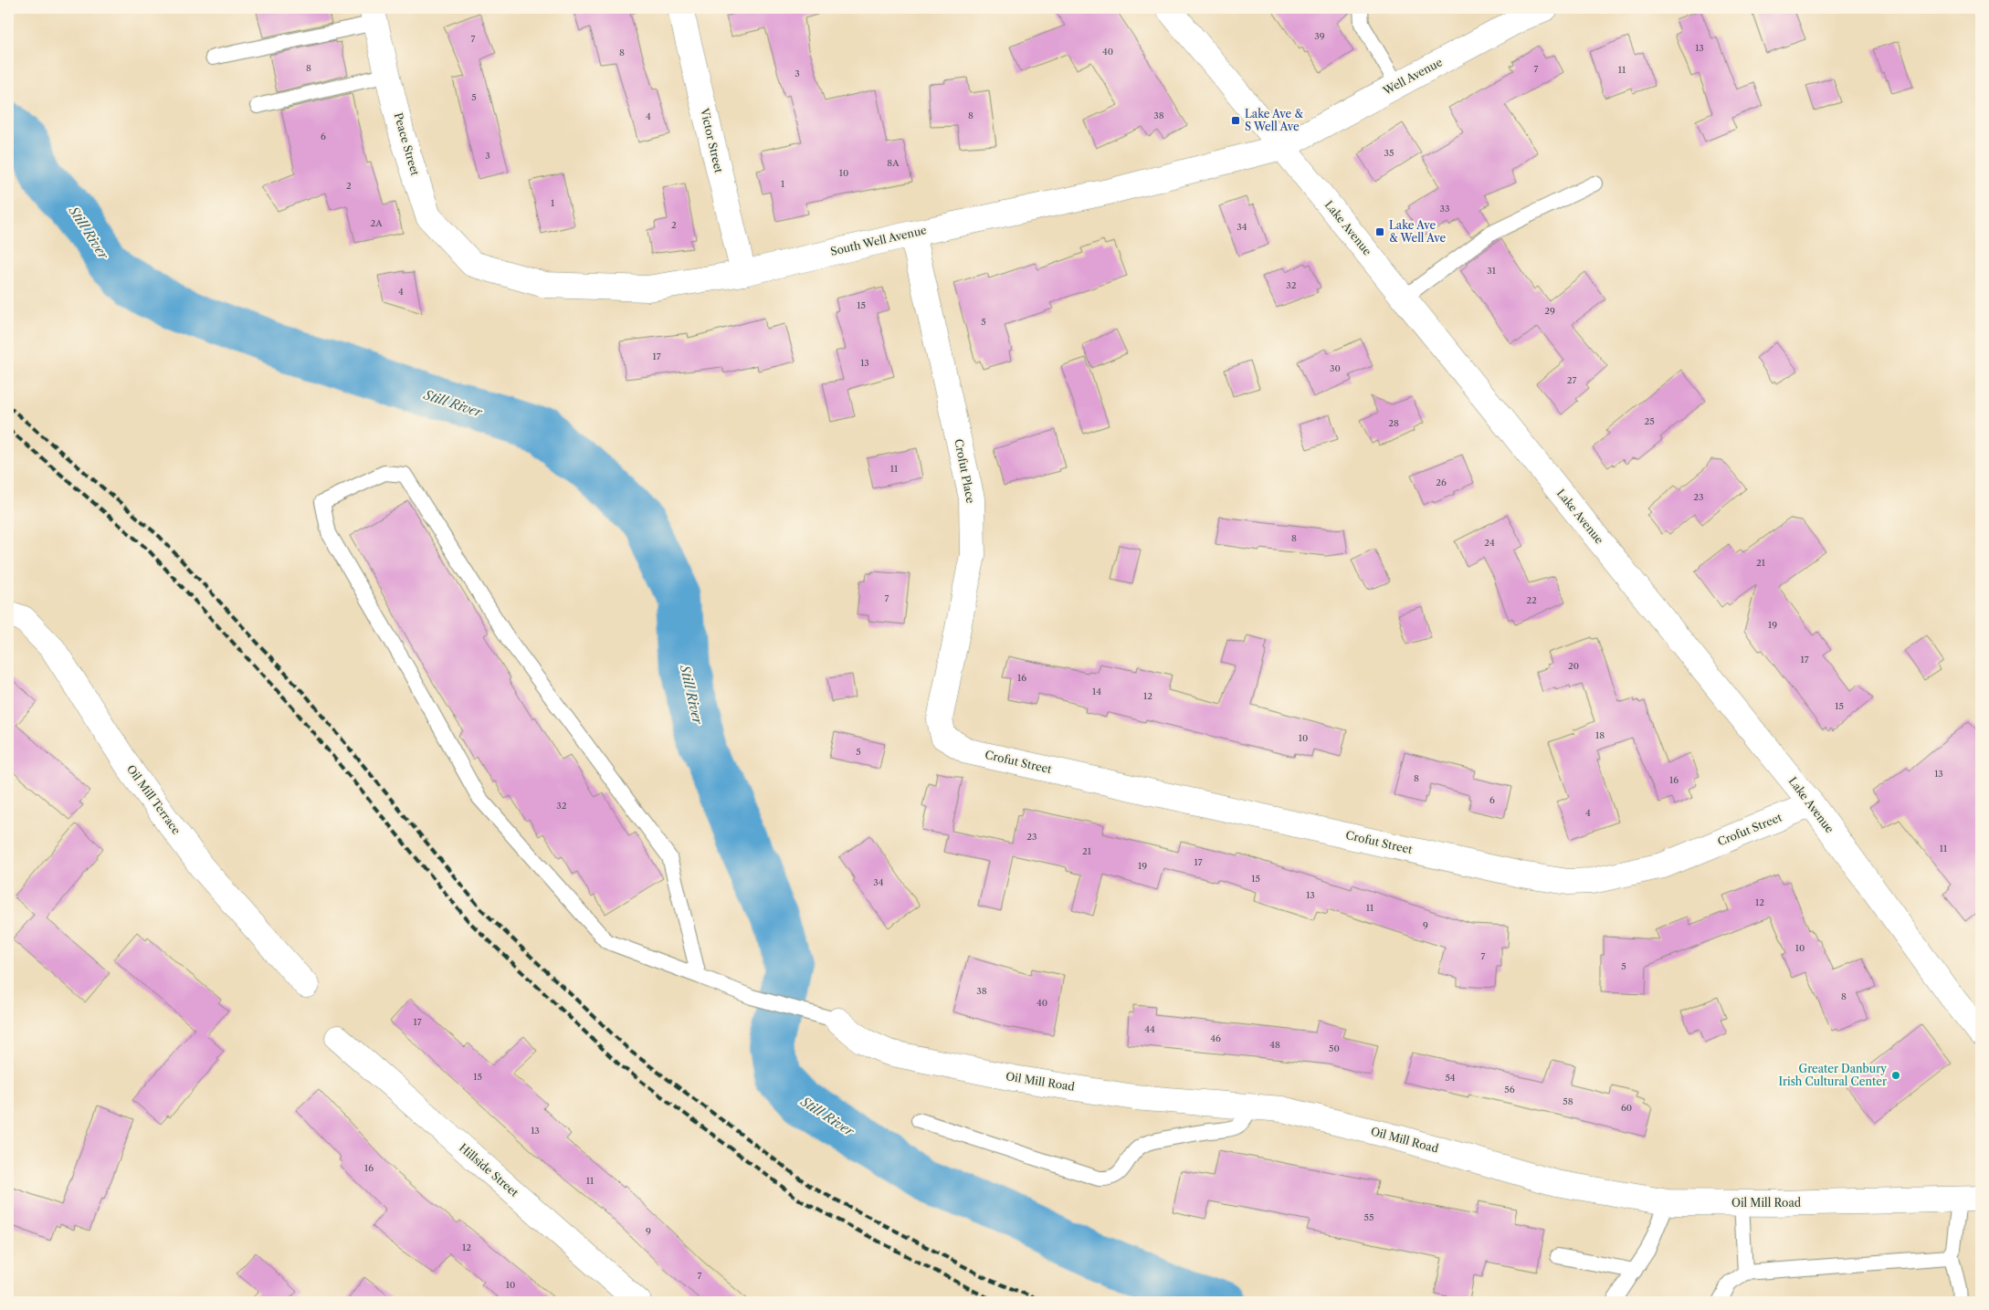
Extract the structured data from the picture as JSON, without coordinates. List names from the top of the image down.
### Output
{
  "streets": {
    "street": [
      "Well Avenue",
      "Victor Street",
      "Peace Street",
      "Lake Avenue",
      "South Well Avenue",
      "Crofut Place",
      "Crofut Street",
      "Oil Mill Terrace",
      "Oil Mill Road",
      "Hillside Street"
    ]
  },
  "crossings": [
    ["Well Avenue", "Lake Avenue"],
    ["Well Avenue", "South Well Avenue"],
    ["Victor Street", "South Well Avenue"],
    ["Peace Street", "South Well Avenue"],
    ["Lake Avenue", "South Well Avenue"],
    ["Lake Avenue", "Crofut Street"],
    ["South Well Avenue", "Crofut Place"],
    ["Crofut Place", "Crofut Street"]
  ],
  "water": ["Still River"],
  "places": {
    "transit": ["Lake Ave & S Well Ave", "Lake Ave & Well Ave"],
    "other": ["Greater Danbury Irish Cultural Center"]
  },
  "house_numbers": [
    "39",
    "7",
    "13",
    "40",
    "8",
    "8",
    "7",
    "11",
    "3",
    "5",
    "8",
    "38",
    "4",
    "6",
    "35",
    "3",
    "8A",
    "10",
    "1",
    "2",
    "1",
    "33",
    "2A",
    "2",
    "34",
    "31",
    "32",
    "4",
    "15",
    "29",
    "5",
    "17",
    "13",
    "30",
    "27",
    "25",
    "28",
    "11",
    "26",
    "23",
    "8",
    "24",
    "21",
    "7",
    "22",
    "19",
    "17",
    "20",
    "16",
    "14",
    "12",
    "15",
    "18",
    "10",
    "5",
    "13",
    "8",
    "16",
    "6",
    "32",
    "4",
    "23",
    "11",
    "21",
    "17",
    "19",
    "15",
    "34",
    "13",
    "12",
    "11",
    "9",
    "10",
    "7",
    "5",
    "38",
    "8",
    "40",
    "17",
    "44",
    "46",
    "48",
    "50",
    "15",
    "54",
    "56",
    "58",
    "60",
    "13",
    "16",
    "11",
    "55",
    "9",
    "12",
    "7",
    "10"
  ]
}
